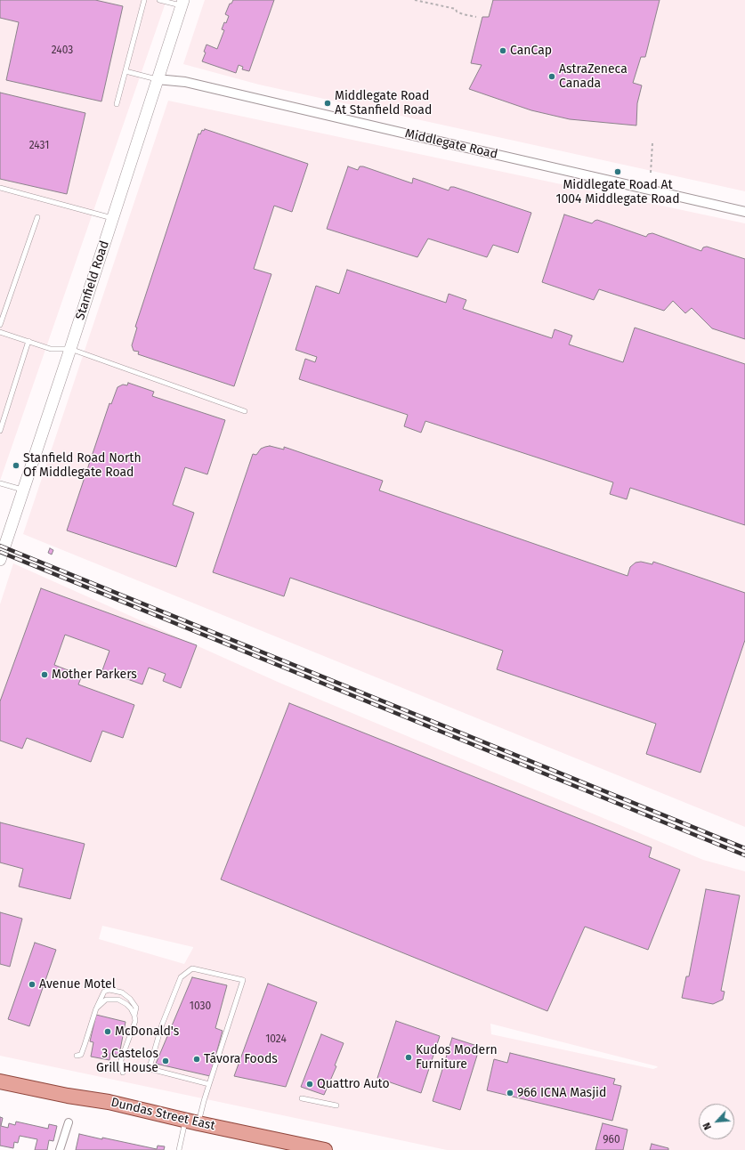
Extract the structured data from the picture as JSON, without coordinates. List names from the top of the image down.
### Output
{
  "streets": {
    "main road": ["Dundas Street East"],
    "street": ["Middlegate Road", "Stanfield Road"]
  },
  "crossings": [
    ["Middlegate Road", "Stanfield Road"]
  ],
  "places": [
    "CanCap",
    "AstraZeneca Canada",
    "Middlegate Road At Stanfield Road",
    "Middlegate Road At 1004 Middlegate Road",
    "Stanfield Road North Of Middlegate Road",
    "Mother Parkers",
    "Avenue Motel",
    "McDonald's",
    "Kudos Modern Furniture",
    "Távora Foods",
    "3 Castelos Grill House",
    "Quattro Auto",
    "966 ICNA Masjid"
  ],
  "house_numbers": [
    "2403",
    "2431",
    "1030",
    "1024",
    "960"
  ],
  "north": "bottom left"
}
